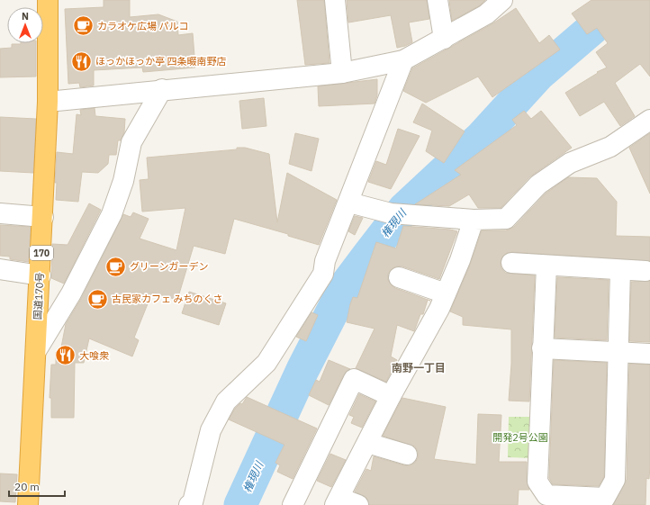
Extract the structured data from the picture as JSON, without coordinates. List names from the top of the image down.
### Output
{
  "streets": {
    "highway": ["170", "国道170号"]
  },
  "districts": ["南野一丁目"],
  "water": ["権現川"],
  "parks": ["開発2号公園"],
  "places": {
    "cafe": ["カラオケ広場 パルコ", "グリーンガーデン", "古民家カフェ みちのくさ"],
    "restaurant": ["ほっかほっか亭 四条畷南野店", "大喰衆"]
  },
  "scale_bar": "20 m",
  "north": "top"
}
